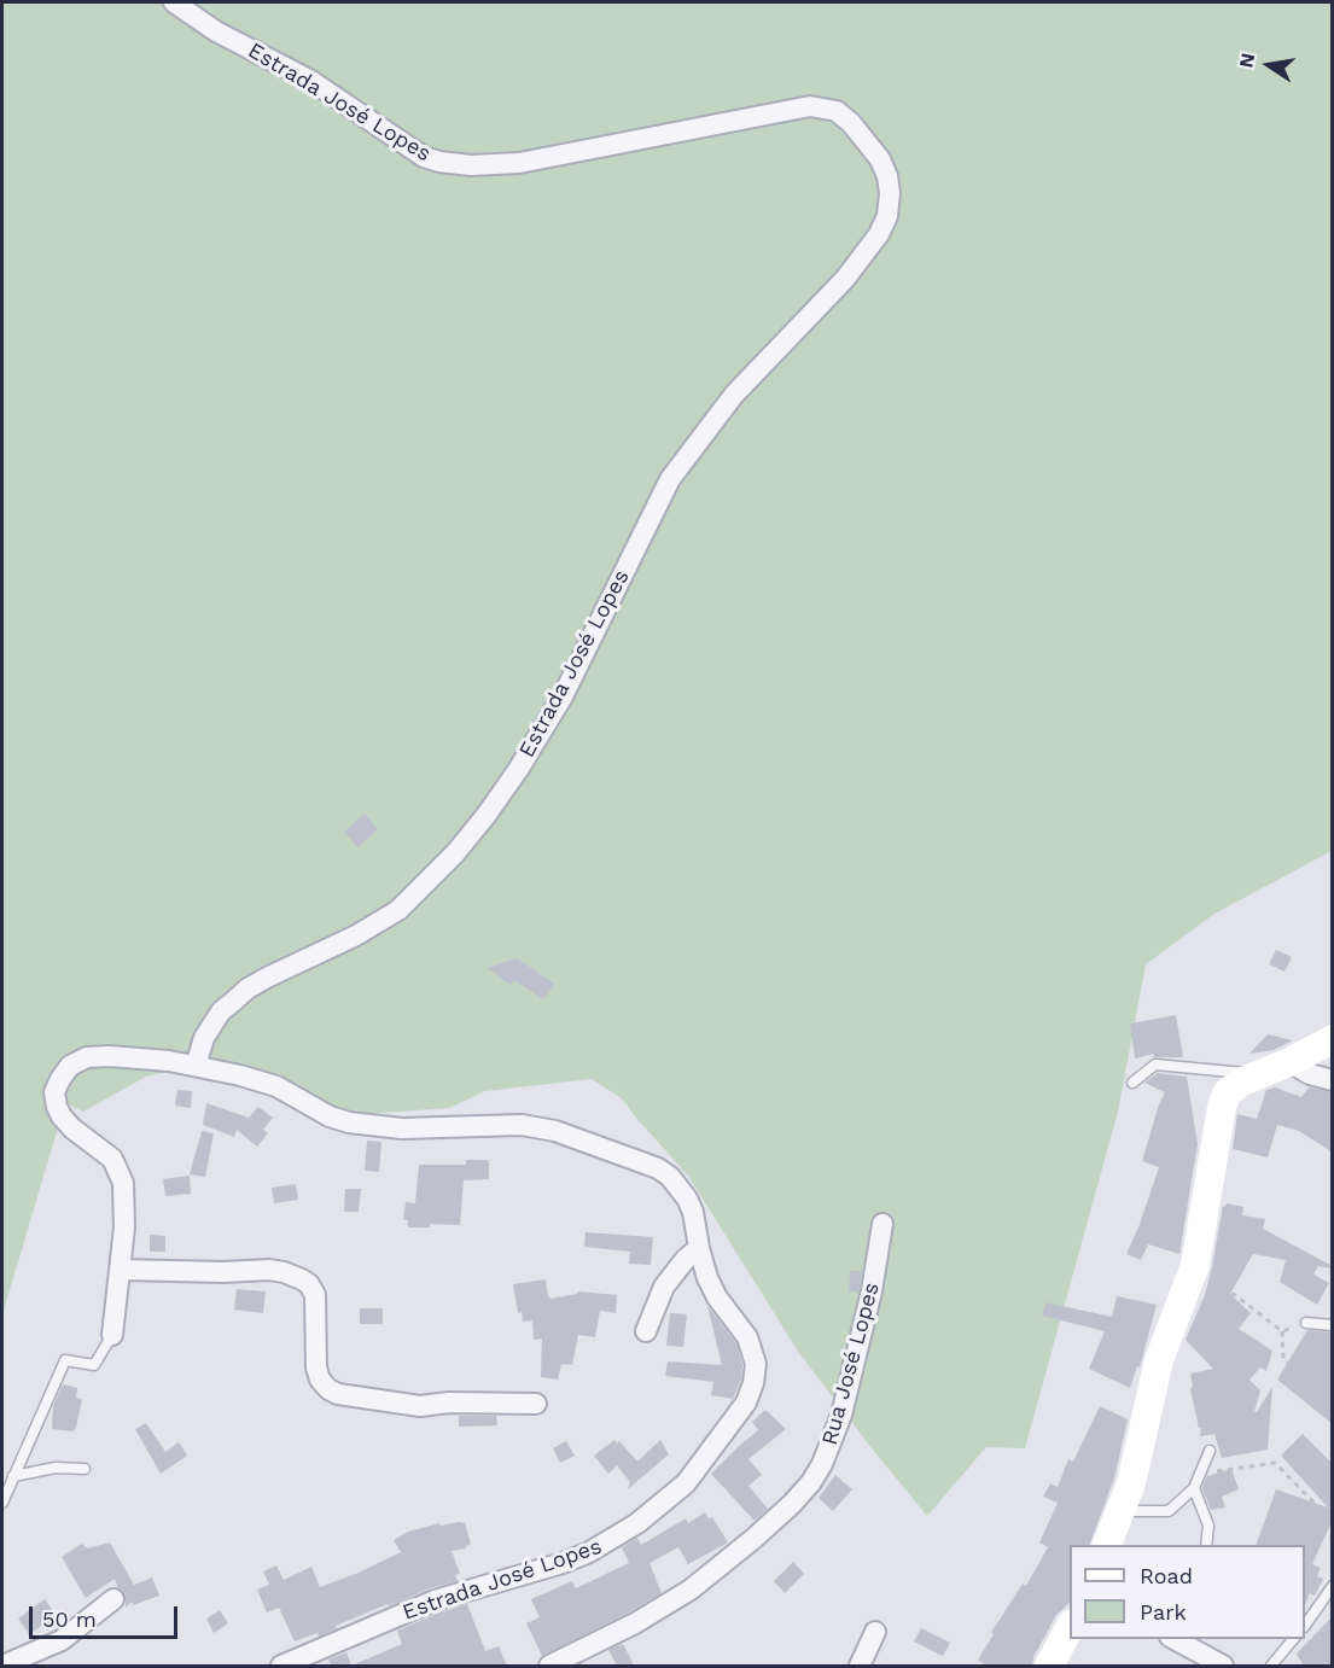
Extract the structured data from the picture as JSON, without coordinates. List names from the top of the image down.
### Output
{
  "streets": {
    "street": ["Estrada José Lopes", "Rua José Lopes"]
  },
  "legend": ["Road", "Park"],
  "scale_bar": "50 m",
  "north": "left"
}
